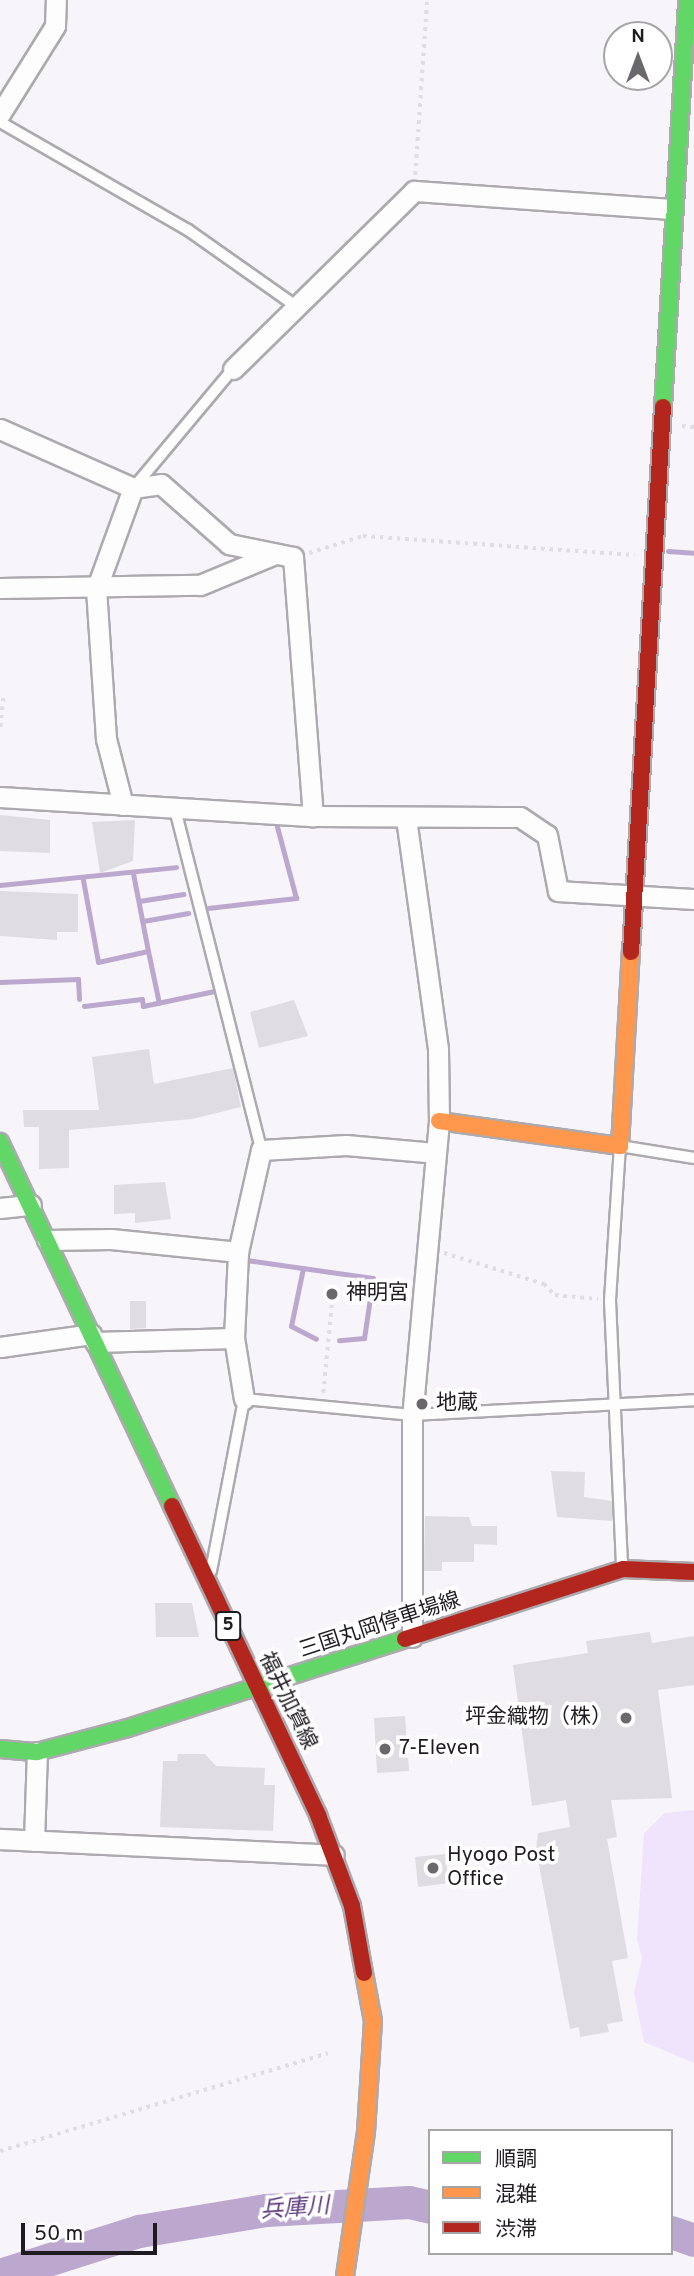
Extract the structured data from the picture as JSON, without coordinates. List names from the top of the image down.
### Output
{
  "streets": {
    "main road": ["5", "三国丸岡停車場線", "福井加賀線"]
  },
  "crossings": [
    ["三国丸岡停車場線", "福井加賀線"]
  ],
  "water": ["兵庫川"],
  "places": [
    "神明宮",
    "地蔵",
    "坪金織物（株）",
    "7-Eleven",
    "Hyogo Post Office"
  ],
  "legend": ["順調", "混雑", "渋滞"],
  "scale_bar": "50 m",
  "north": "top"
}
